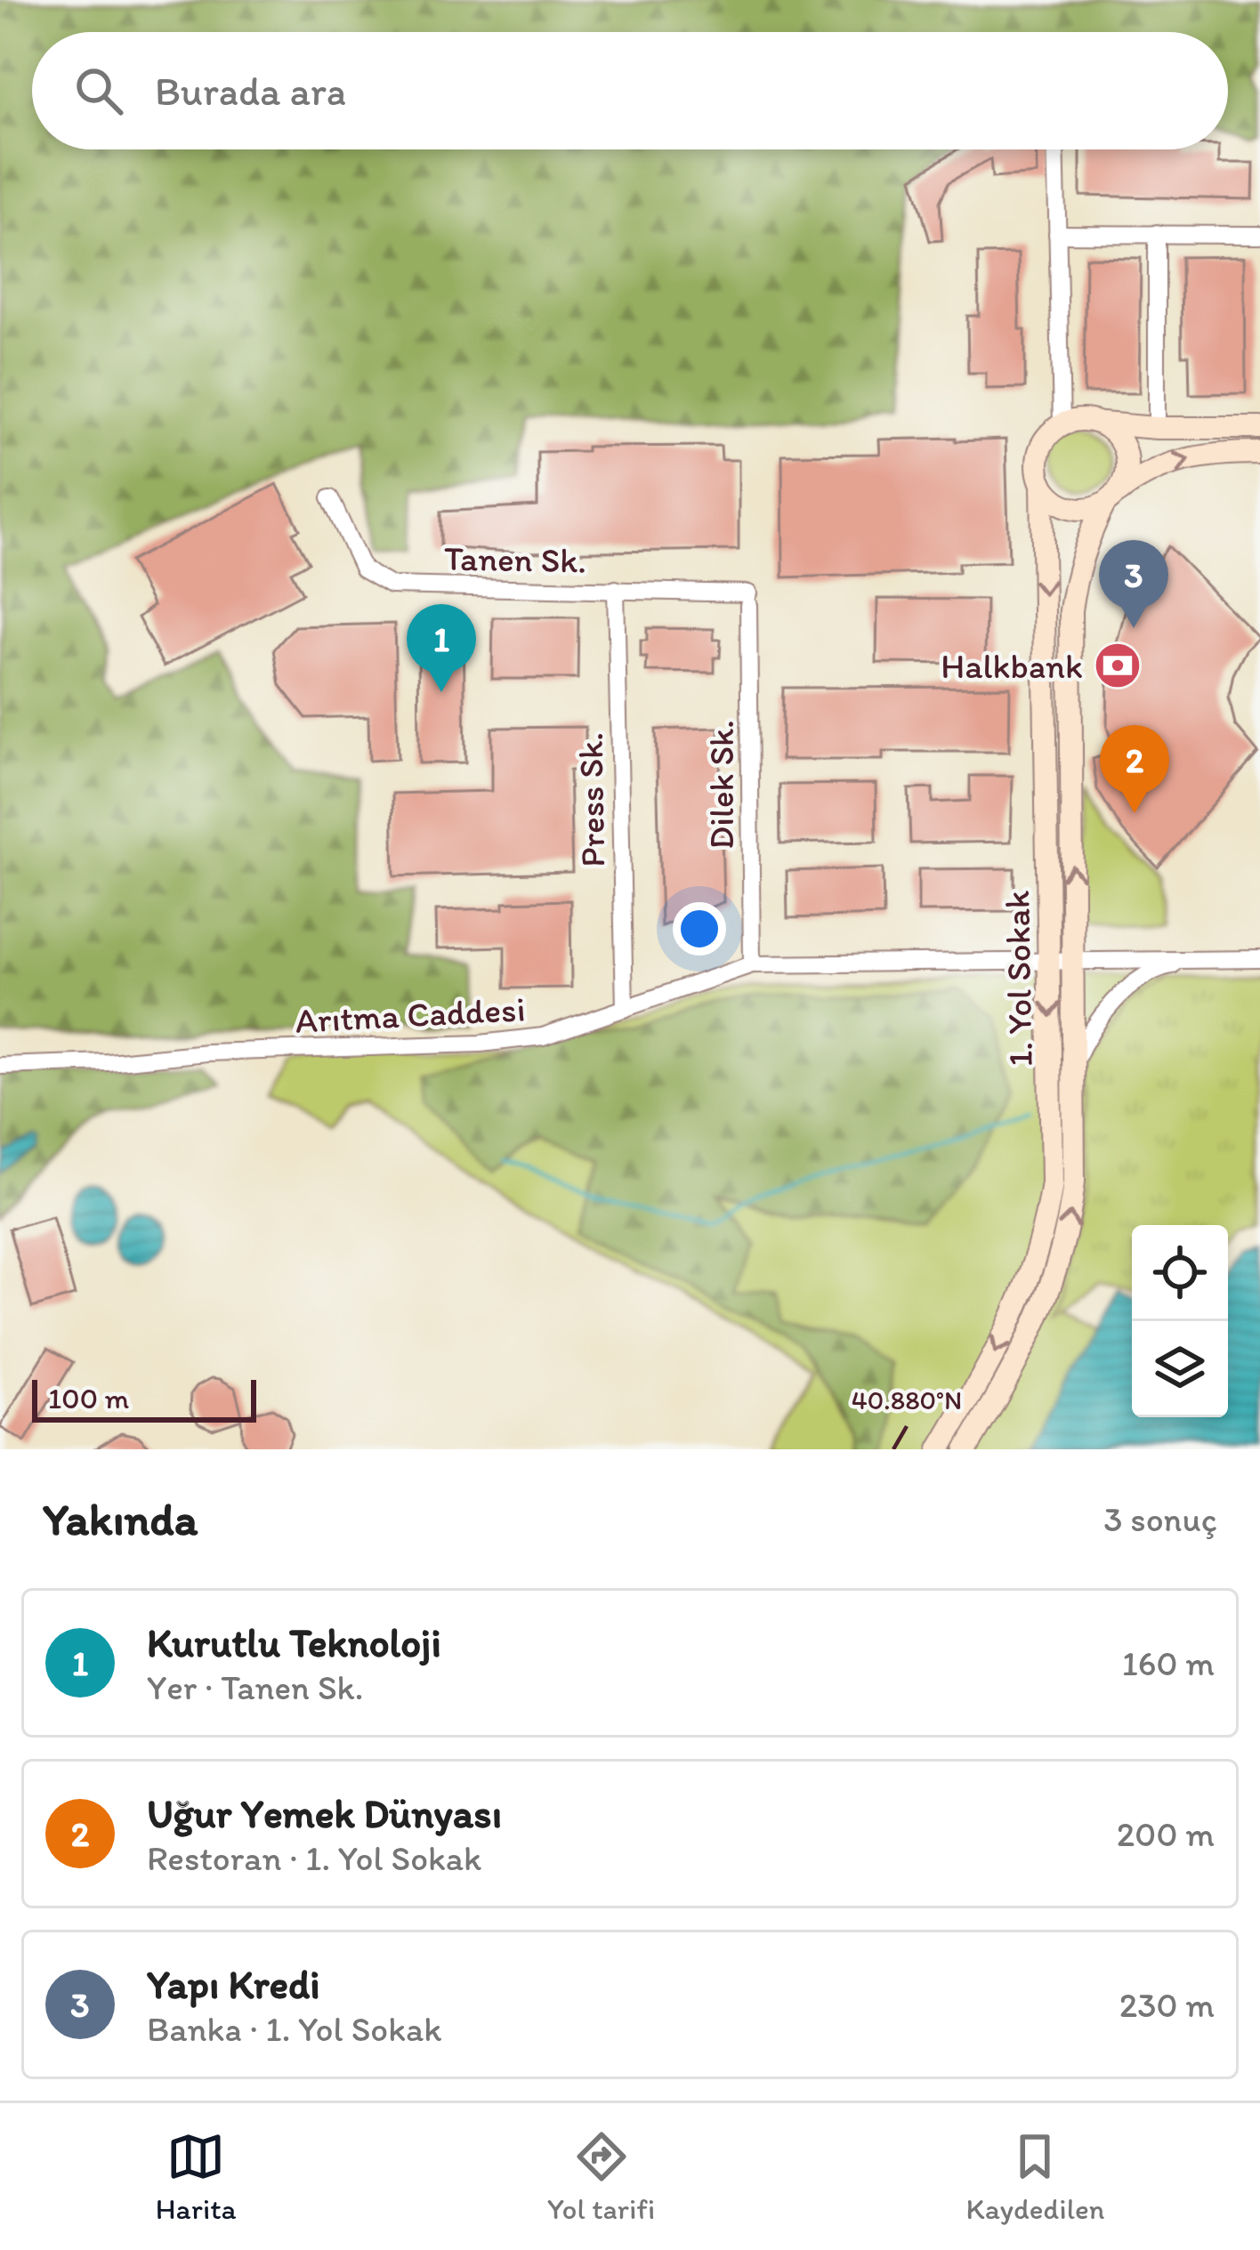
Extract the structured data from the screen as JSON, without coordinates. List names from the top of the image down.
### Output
{
  "streets": {
    "main road": ["1. Yol Sokak"],
    "street": [
      "Tanen Sk.",
      "Dilek Sk.",
      "Press Sk.",
      "Arıtma Caddesi"
    ]
  },
  "crossings": [
    ["Tanen Sk.", "Dilek Sk."],
    ["Tanen Sk.", "Press Sk."],
    ["Dilek Sk.", "Arıtma Caddesi"],
    ["Press Sk.", "Arıtma Caddesi"],
    ["1. Yol Sokak", "Arıtma Caddesi"]
  ],
  "places": {
    "bank": ["Halkbank"]
  },
  "scale_bar": "100 m",
  "page": {
    "search": "Burada ara",
    "pins": ["3", "1", "2"],
    "scale": "100 m",
    "heading": ["Yakında", "3 sonuç"],
    "list": [
      {
        "mark": "1",
        "name": "Kurutlu Teknoloji",
        "note": "Yer · Tanen Sk.",
        "value": "160 m"
      },
      {
        "mark": "2",
        "name": "Uğur Yemek Dünyası",
        "note": "Restoran · 1. Yol Sokak",
        "value": "200 m"
      },
      {
        "mark": "3",
        "name": "Yapı Kredi",
        "note": "Banka · 1. Yol Sokak",
        "value": "230 m"
      }
    ],
    "nav": ["Harita", "Yol tarifi", "Kaydedilen"]
  },
  "coordinates": ["40.880°N"]
}
